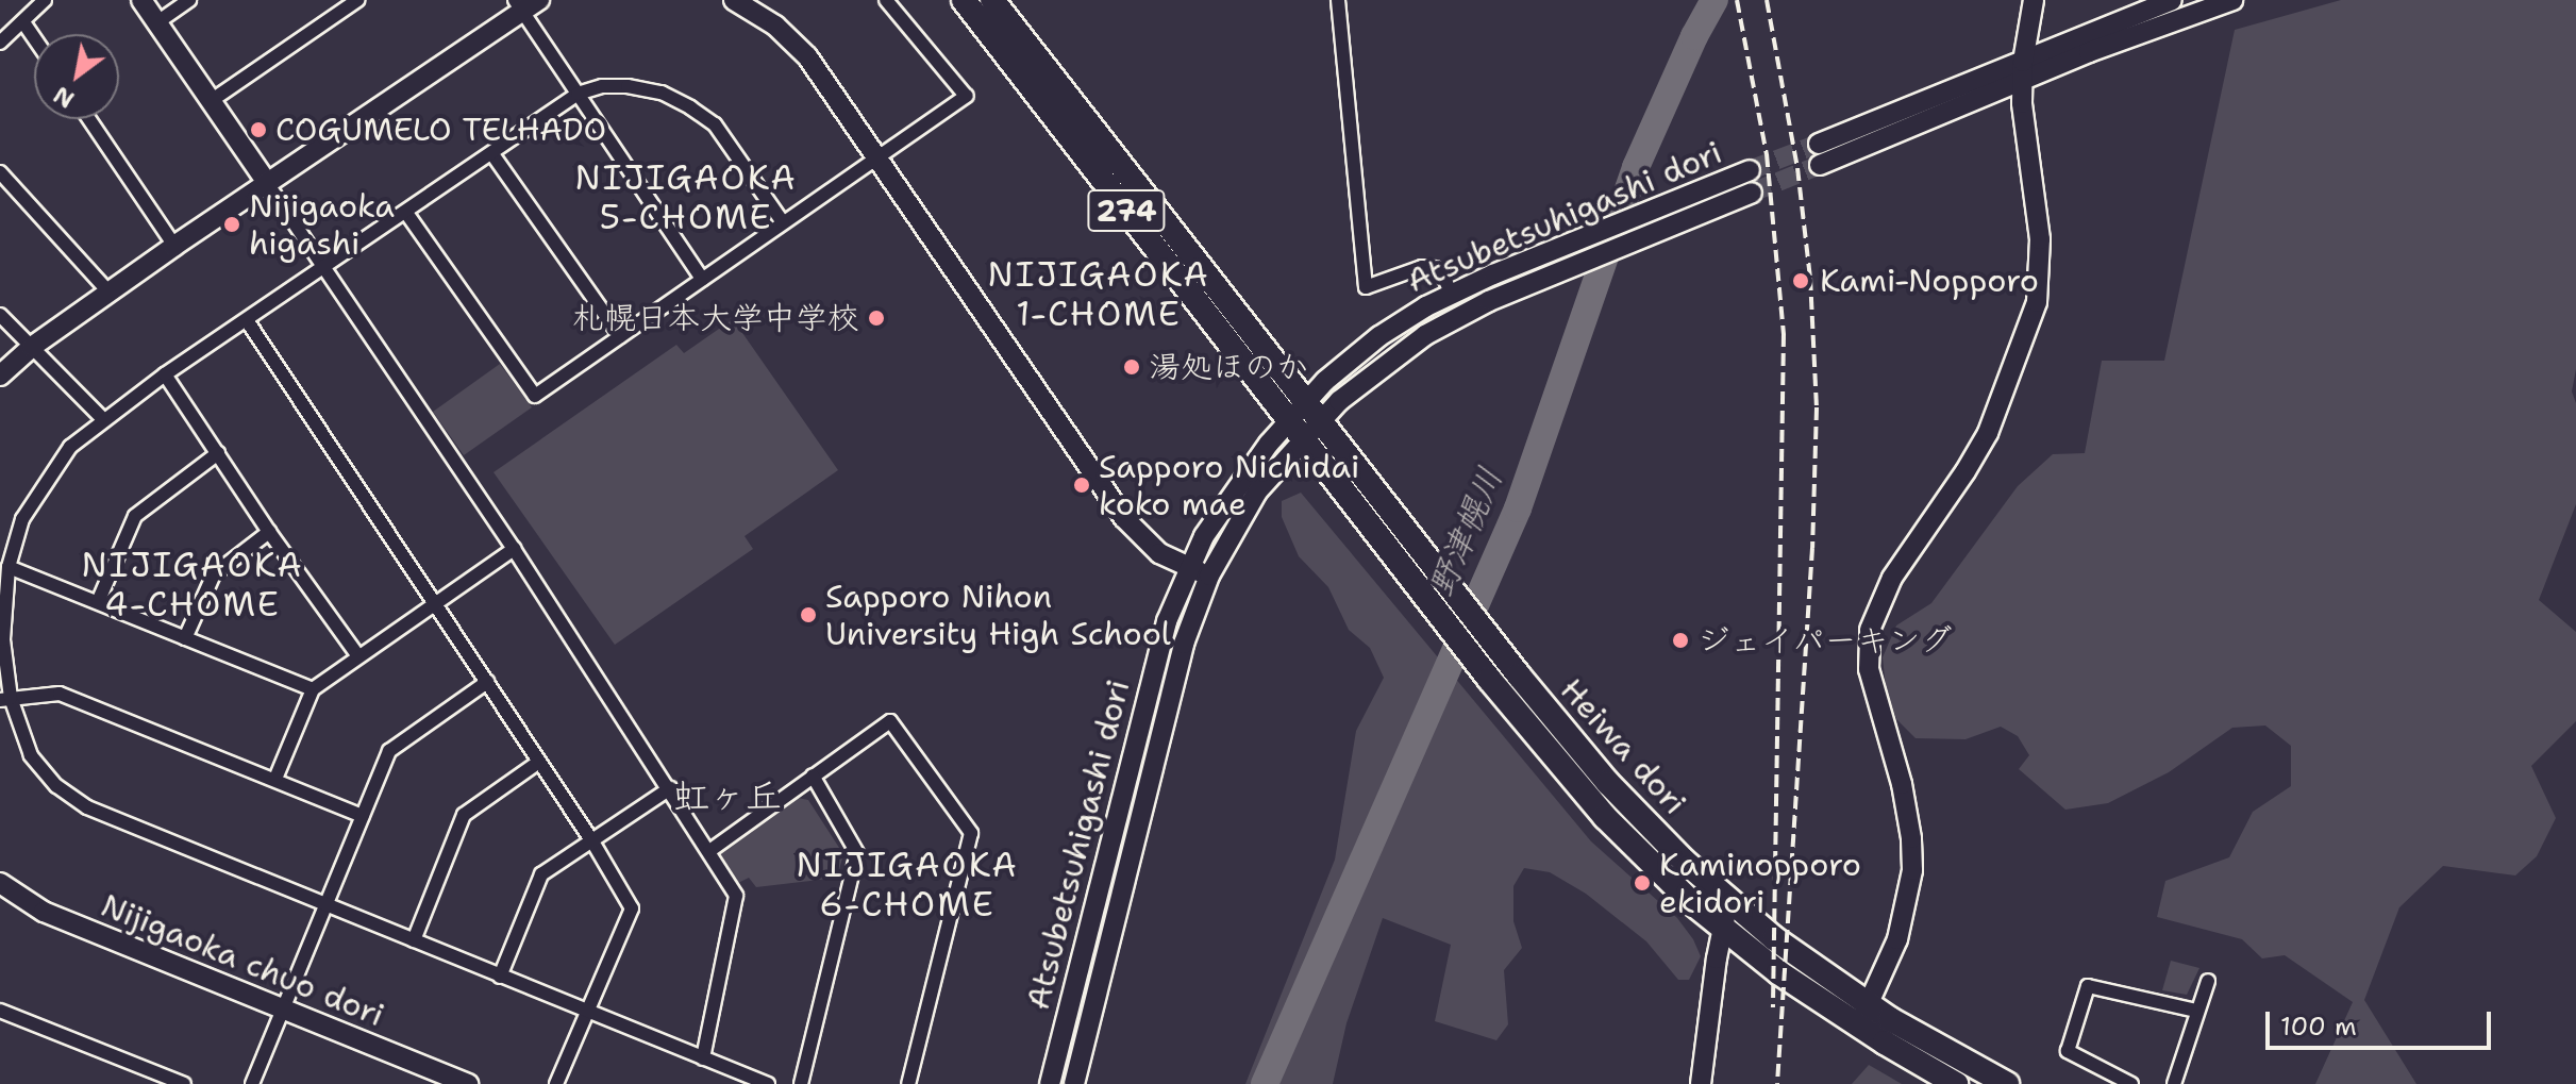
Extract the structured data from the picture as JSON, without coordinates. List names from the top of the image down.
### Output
{
  "streets": {
    "highway": ["274", "Heiwa dori"],
    "street": ["Atsubetsuhigashi dori", "Nijigaoka chuo dori"]
  },
  "crossings": [
    ["274", "Atsubetsuhigashi dori"],
    ["274", "Heiwa dori"],
    ["Atsubetsuhigashi dori", "Heiwa dori"]
  ],
  "districts": [
    "NIJIGAOKA 5-CHOME",
    "NIJIGAOKA 1-CHOME",
    "NIJIGAOKA 4-CHOME",
    "虹ヶ丘",
    "NIJIGAOKA 6-CHOME"
  ],
  "water": ["野津幌川"],
  "places": [
    "COGUMELO TELHADO",
    "Nijigaoka higashi",
    "Kami-Nopporo",
    "札幌日本大学中学校",
    "湯処ほのか",
    "Sapporo Nichidai koko mae",
    "Sapporo Nihon University High School",
    "ジェイパーキング",
    "Kaminopporo ekidori"
  ],
  "scale_bar": "100 m",
  "north": "bottom left"
}
